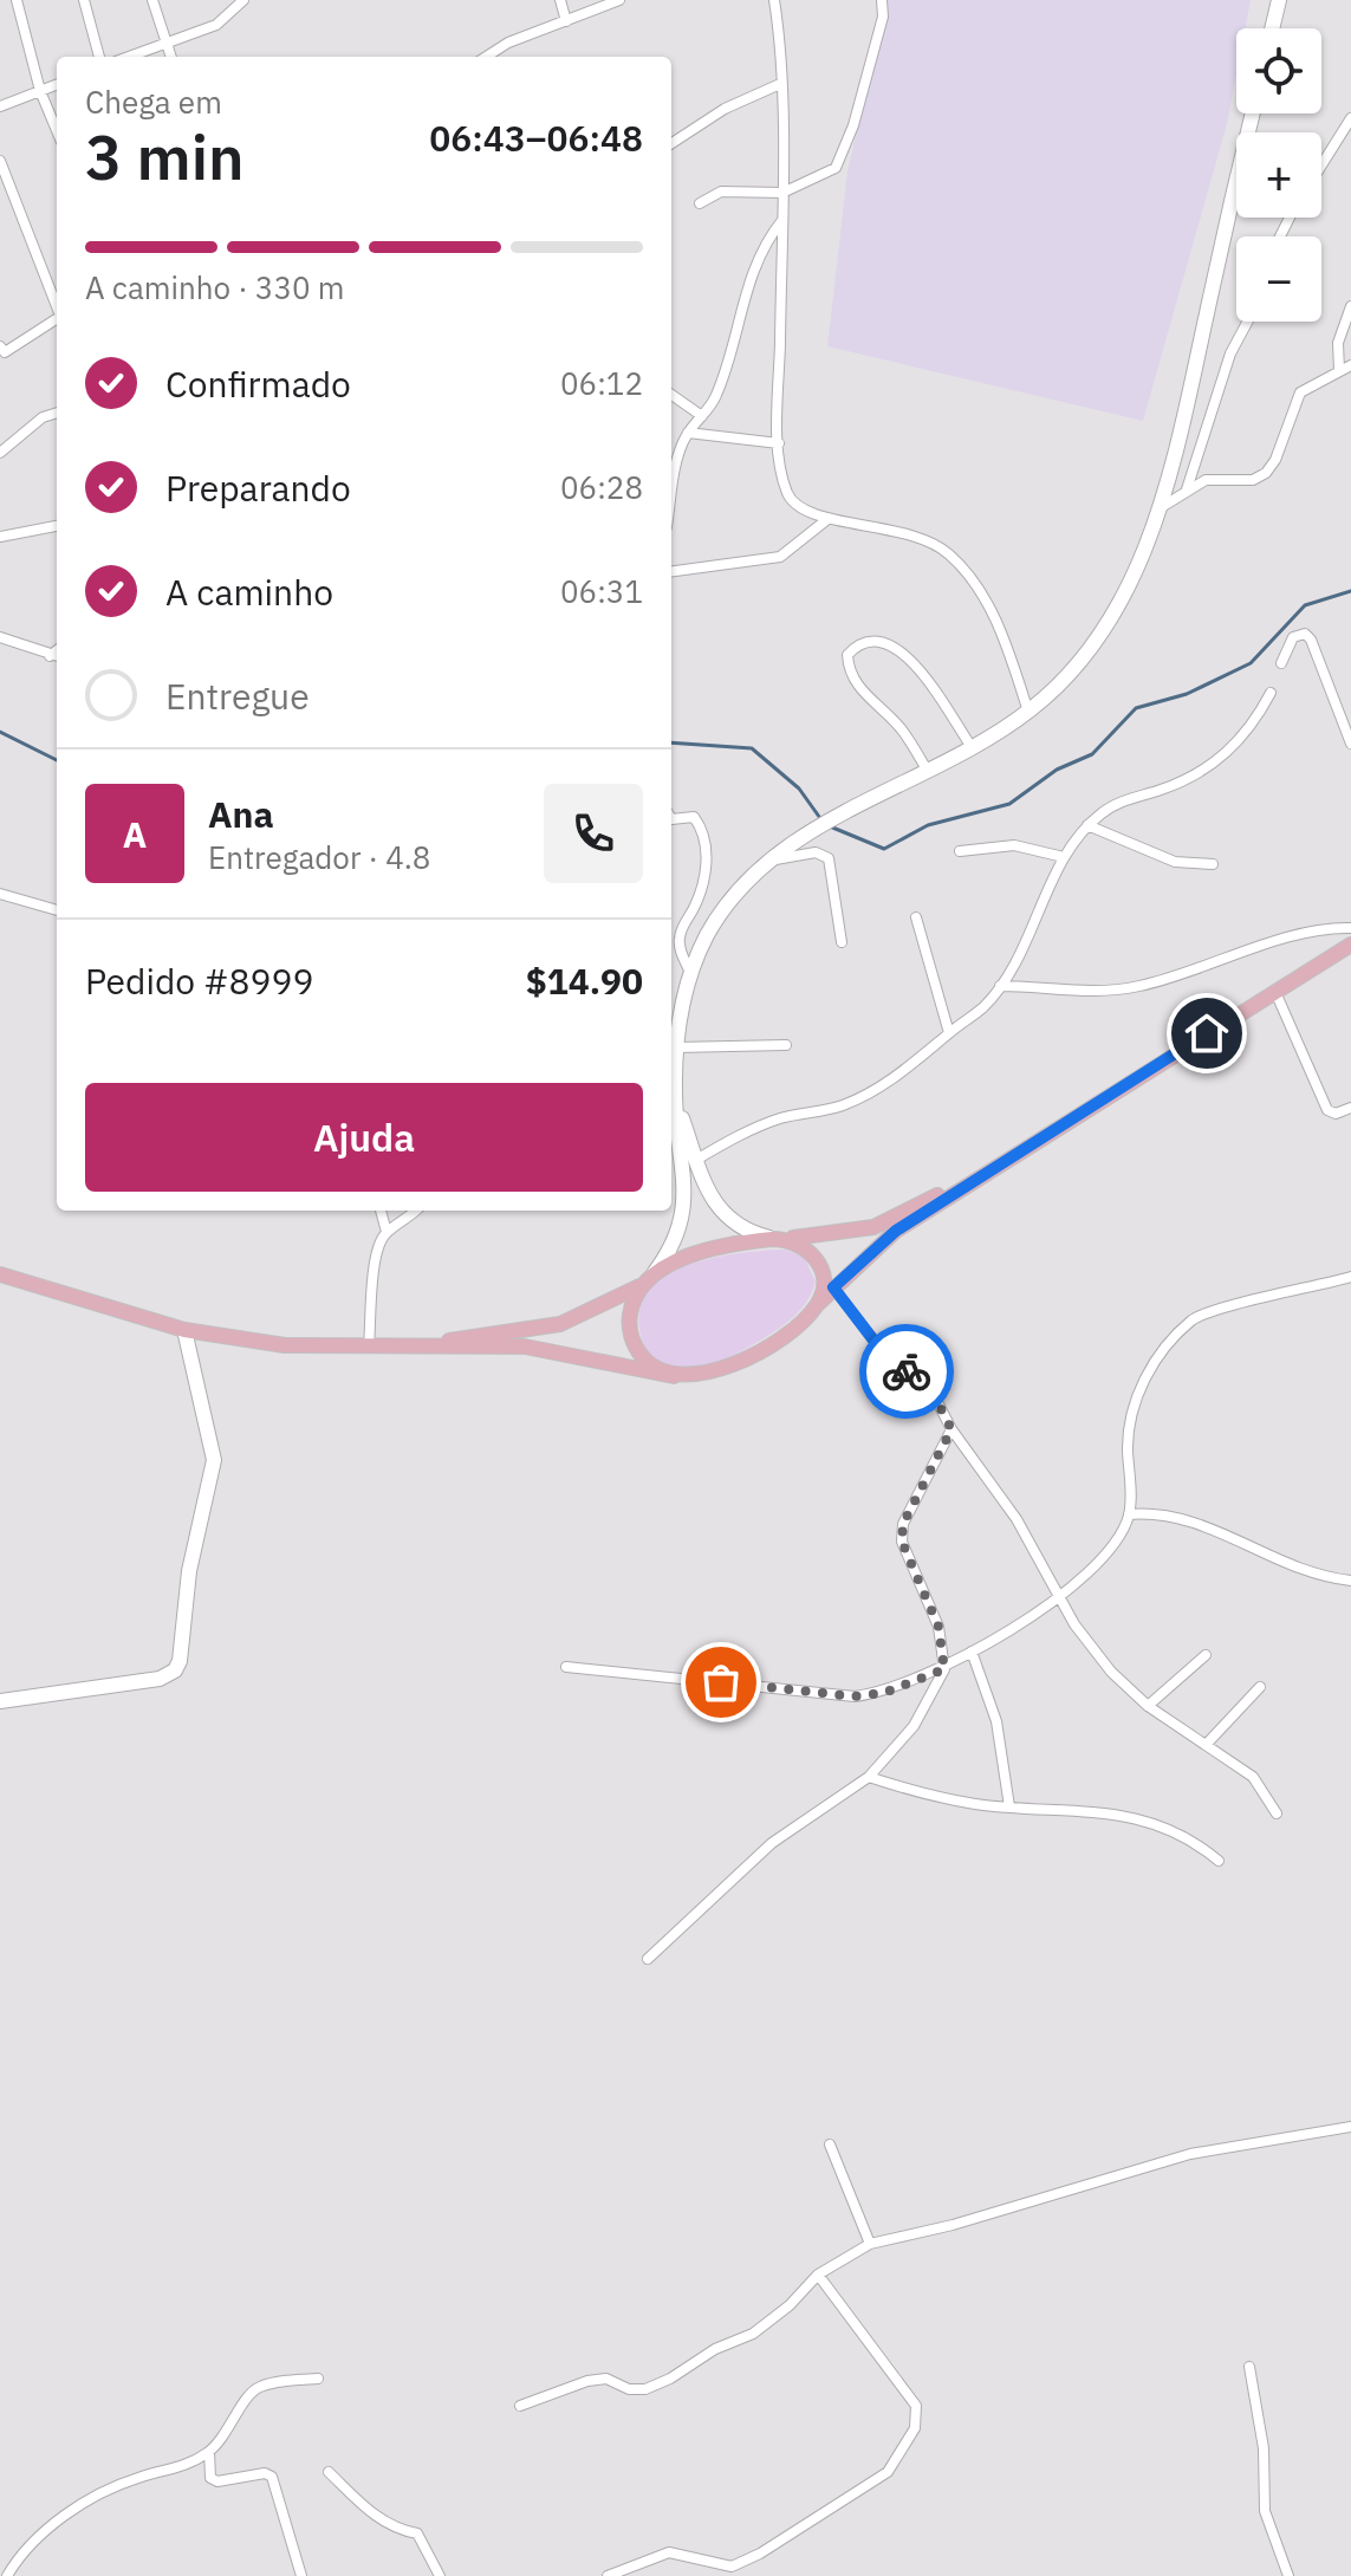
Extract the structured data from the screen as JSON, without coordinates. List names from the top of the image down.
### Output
{
  "page": {
    "map_buttons": ["+", "−"],
    "heading": ["3 min", "Chega em", "06:43–06:48"],
    "panel": [
      "Ana",
      "Entregador · 4.8",
      "Pedido #8999",
      "$14.90"
    ],
    "bar": "A caminho · 330 m",
    "list": [
      ["Confirmado", "06:12"],
      ["Preparando", "06:28"],
      ["A caminho", "06:31"],
      "Entregue"
    ],
    "round": "A",
    "buttons": "Ajuda"
  }
}
